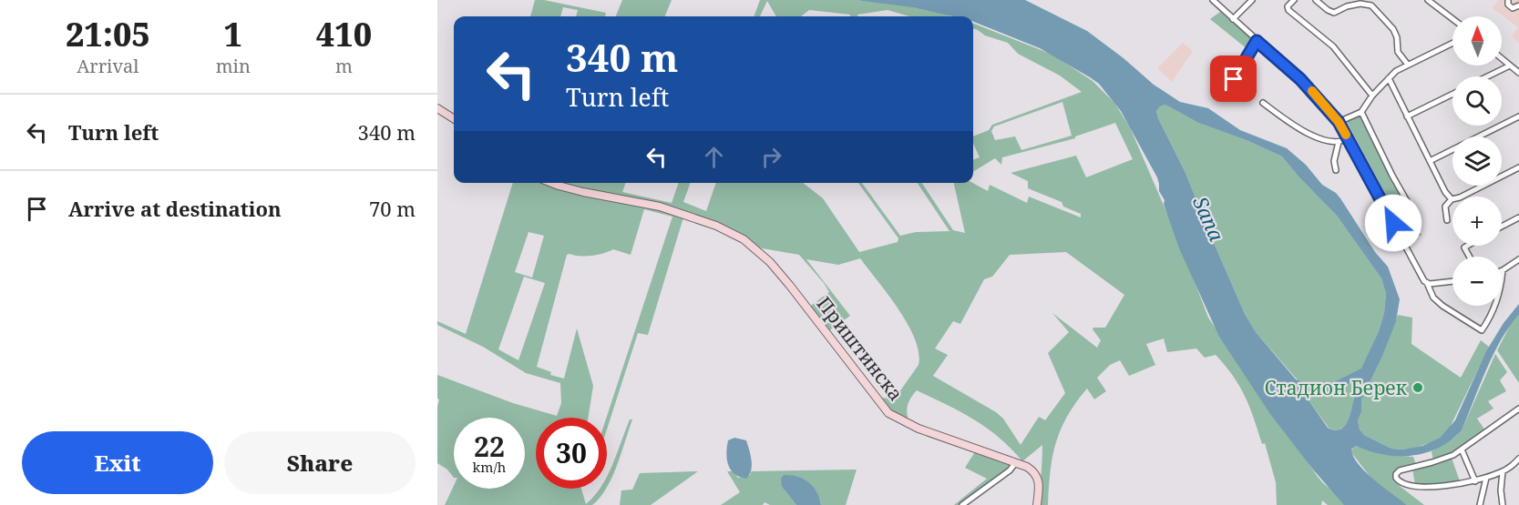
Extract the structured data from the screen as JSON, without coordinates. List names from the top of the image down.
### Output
{
  "streets": {
    "street": ["Приштинска"]
  },
  "water": ["Sana"],
  "places": ["Стадион Берек"],
  "north": "top",
  "page": {
    "eta": [
      "21:05",
      "Arrival",
      "1",
      "min",
      "410",
      "m"
    ],
    "map_buttons": ["+", "−"],
    "turn": ["340 m", "Turn left"],
    "list": [
      {
        "name": "Turn left",
        "value": "340 m"
      },
      {
        "name": "Arrive at destination",
        "value": "70 m"
      }
    ],
    "speed": "22 km/h",
    "limit": "30",
    "buttons": ["Exit", "Share"]
  }
}
